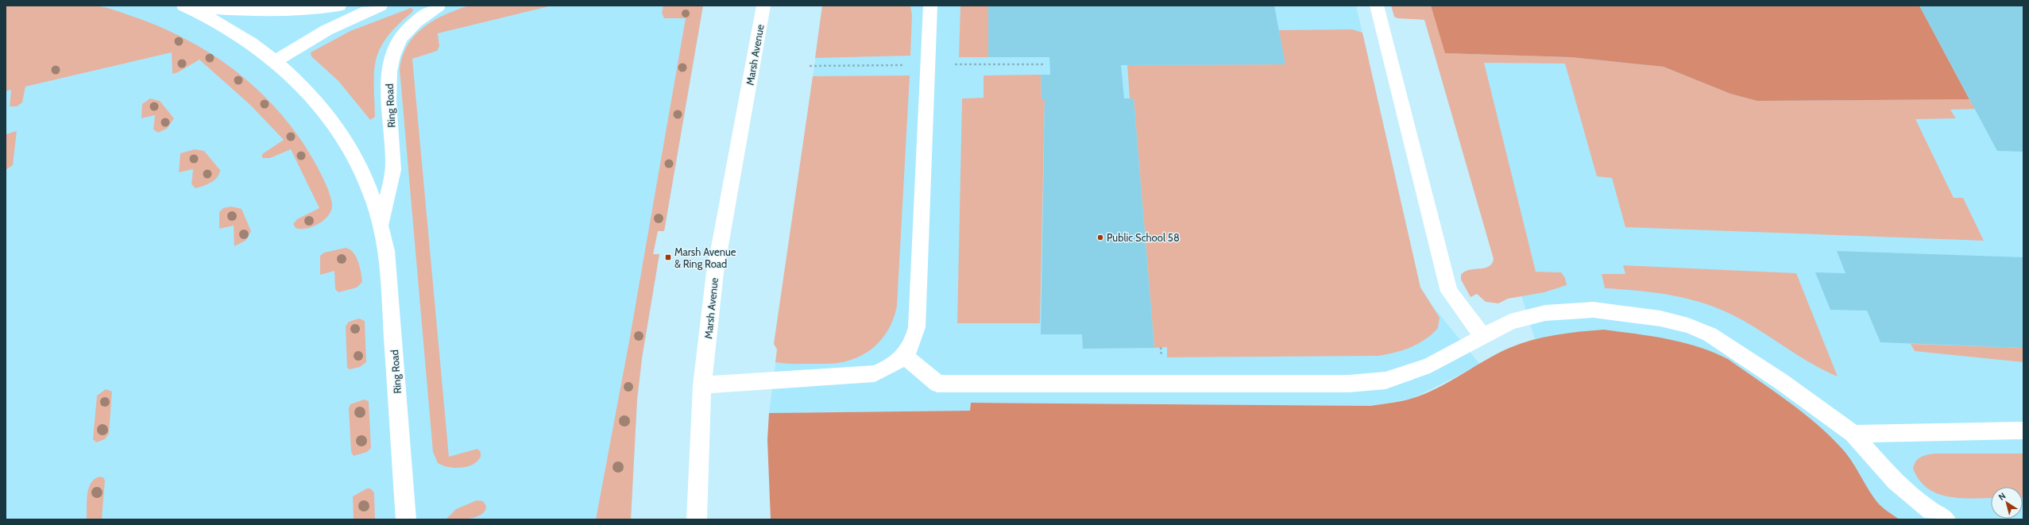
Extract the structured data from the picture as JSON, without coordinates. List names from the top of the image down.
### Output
{
  "streets": {
    "street": ["Marsh Avenue", "Ring Road"]
  },
  "places": {
    "other": ["Public School 58"],
    "transit": ["Marsh Avenue & Ring Road"]
  },
  "north": "top left"
}
